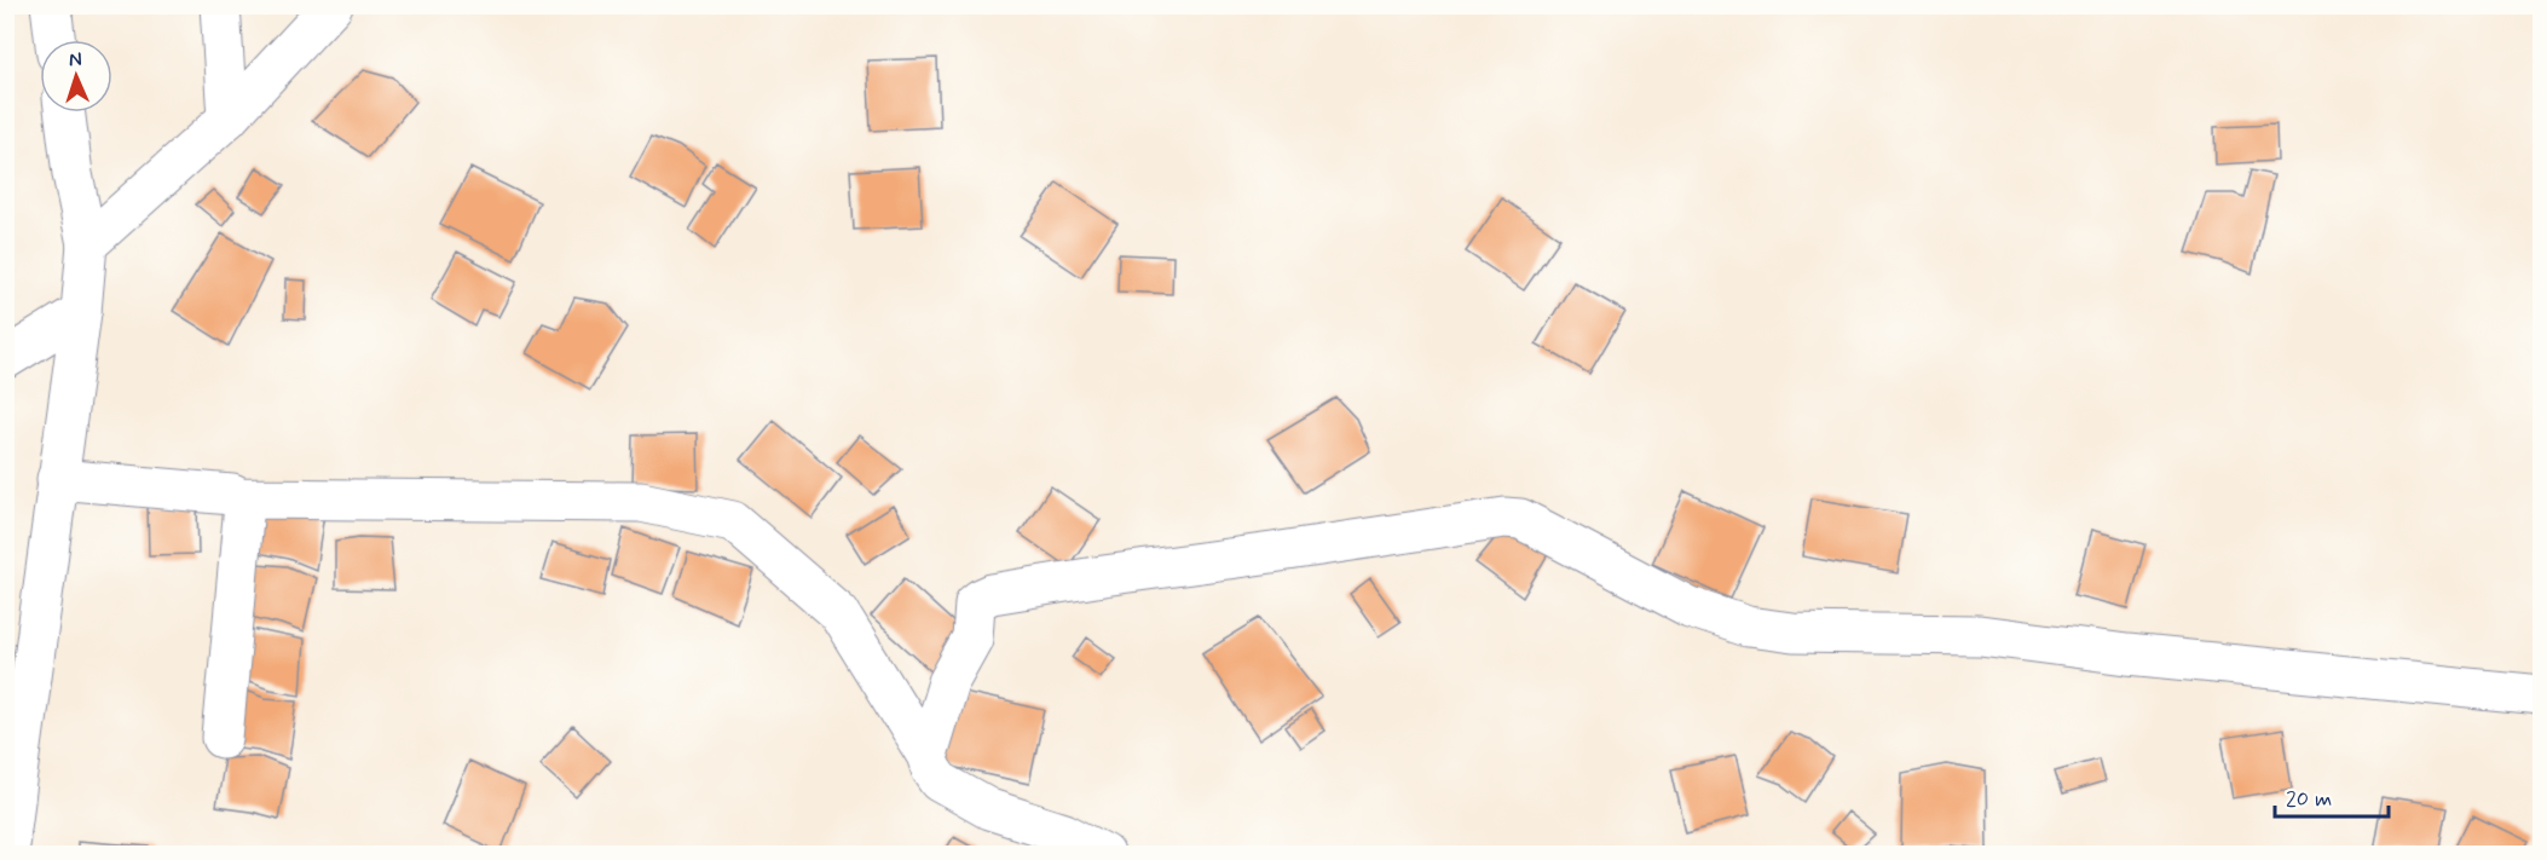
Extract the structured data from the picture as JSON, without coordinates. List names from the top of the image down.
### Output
{
  "scale_bar": "20 m",
  "north": "top"
}
